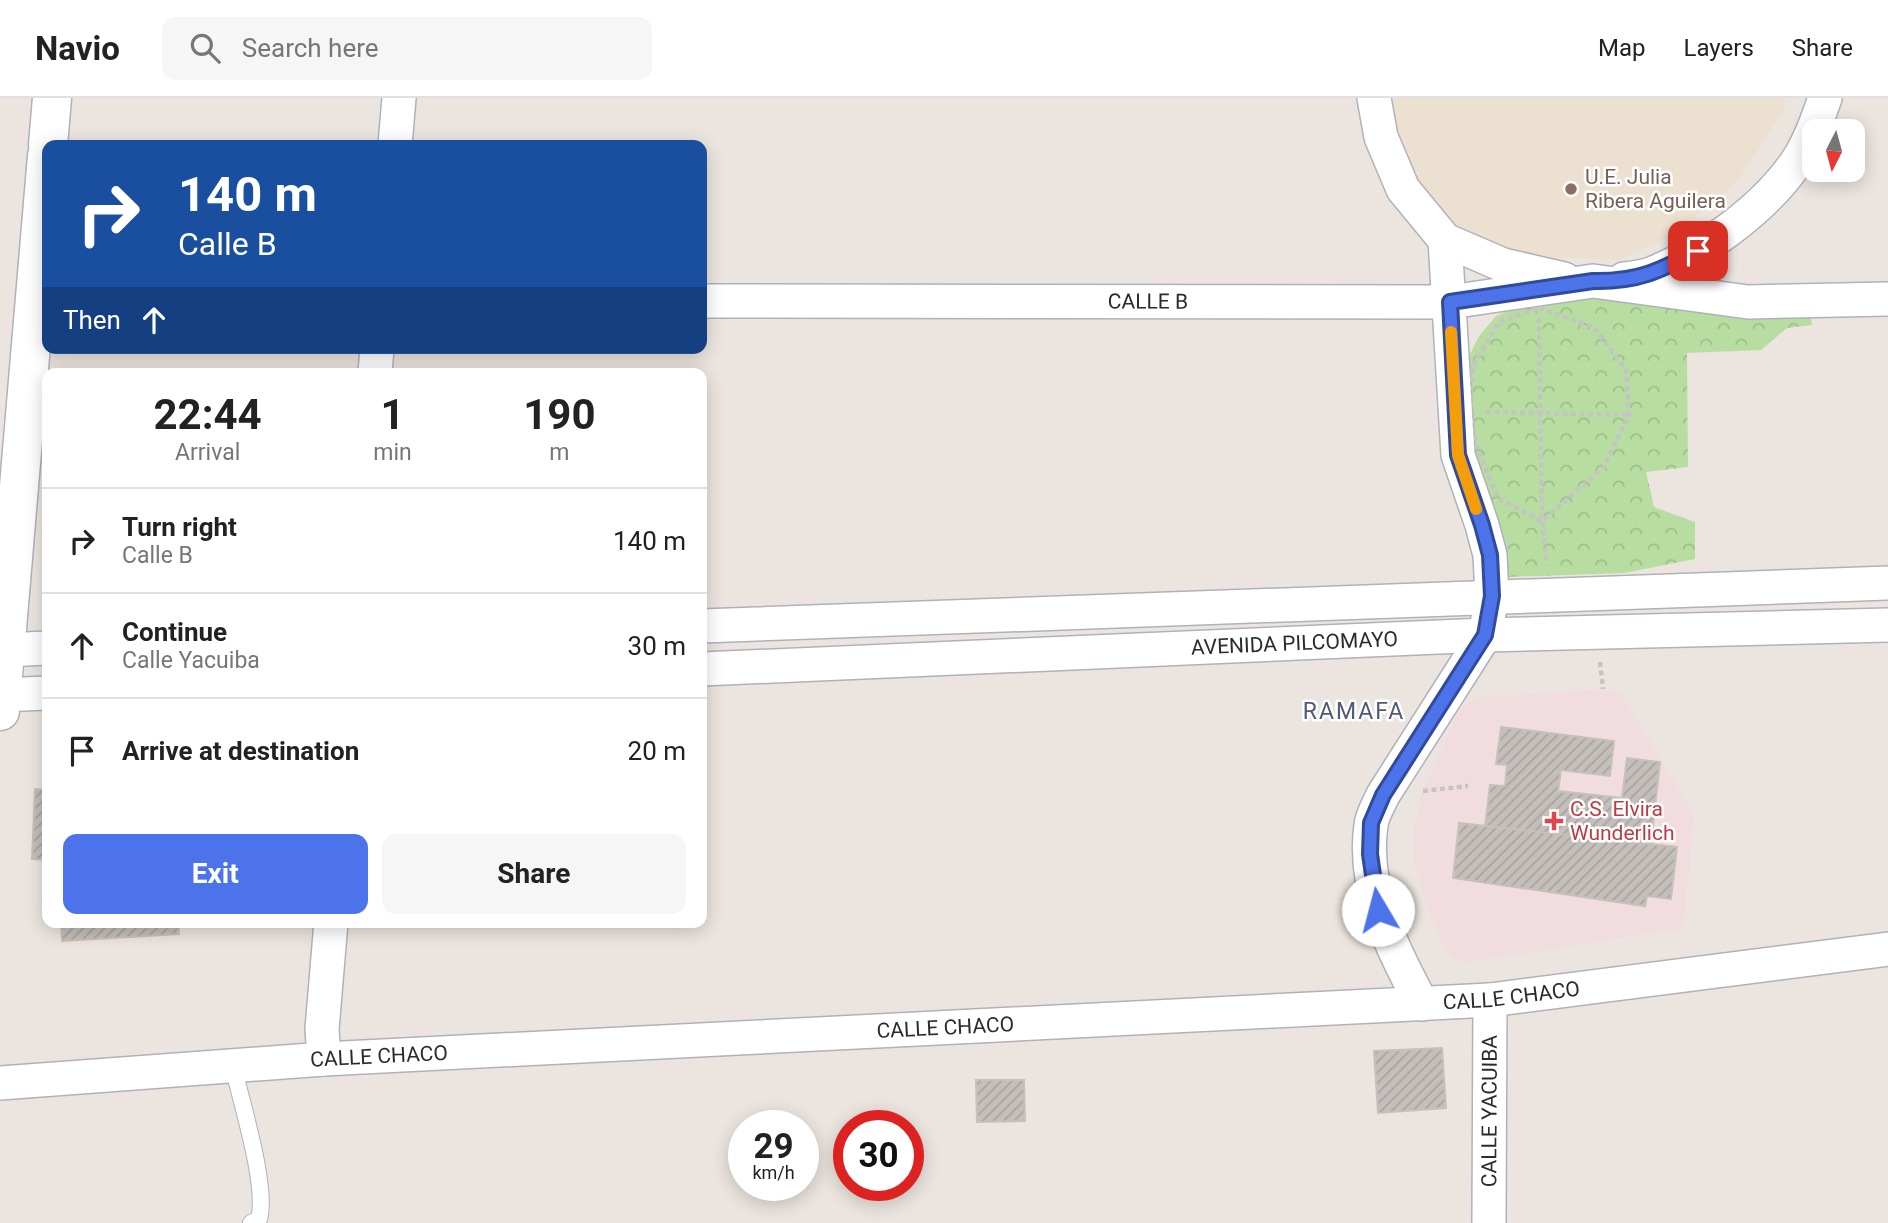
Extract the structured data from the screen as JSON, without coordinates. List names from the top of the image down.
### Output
{
  "streets": {
    "street": [
      "CALLE B",
      "AVENIDA PILCOMAYO",
      "CALLE CHACO",
      "CALLE YACUIBA"
    ]
  },
  "crossings": [
    ["CALLE CHACO", "CALLE YACUIBA"]
  ],
  "districts": ["RAMAFA"],
  "places": {
    "other": ["U.E. Julia Ribera Aguilera"],
    "health": ["C.S. Elvira Wunderlich"]
  },
  "north": "bottom",
  "page": {
    "header": "Navio",
    "search": "Search here",
    "nav": ["Map", "Layers", "Share"],
    "turn": ["140 m", "Calle B"],
    "then": "Then",
    "eta": [
      "22:44",
      "Arrival",
      "1",
      "min",
      "190",
      "m"
    ],
    "list": [
      {
        "name": "Turn right",
        "note": "Calle B",
        "value": "140 m"
      },
      {
        "name": "Continue",
        "note": "Calle Yacuiba",
        "value": "30 m"
      },
      {
        "name": "Arrive at destination",
        "value": "20 m"
      }
    ],
    "buttons": ["Exit", "Share"],
    "speed": "29 km/h",
    "limit": "30"
  }
}
